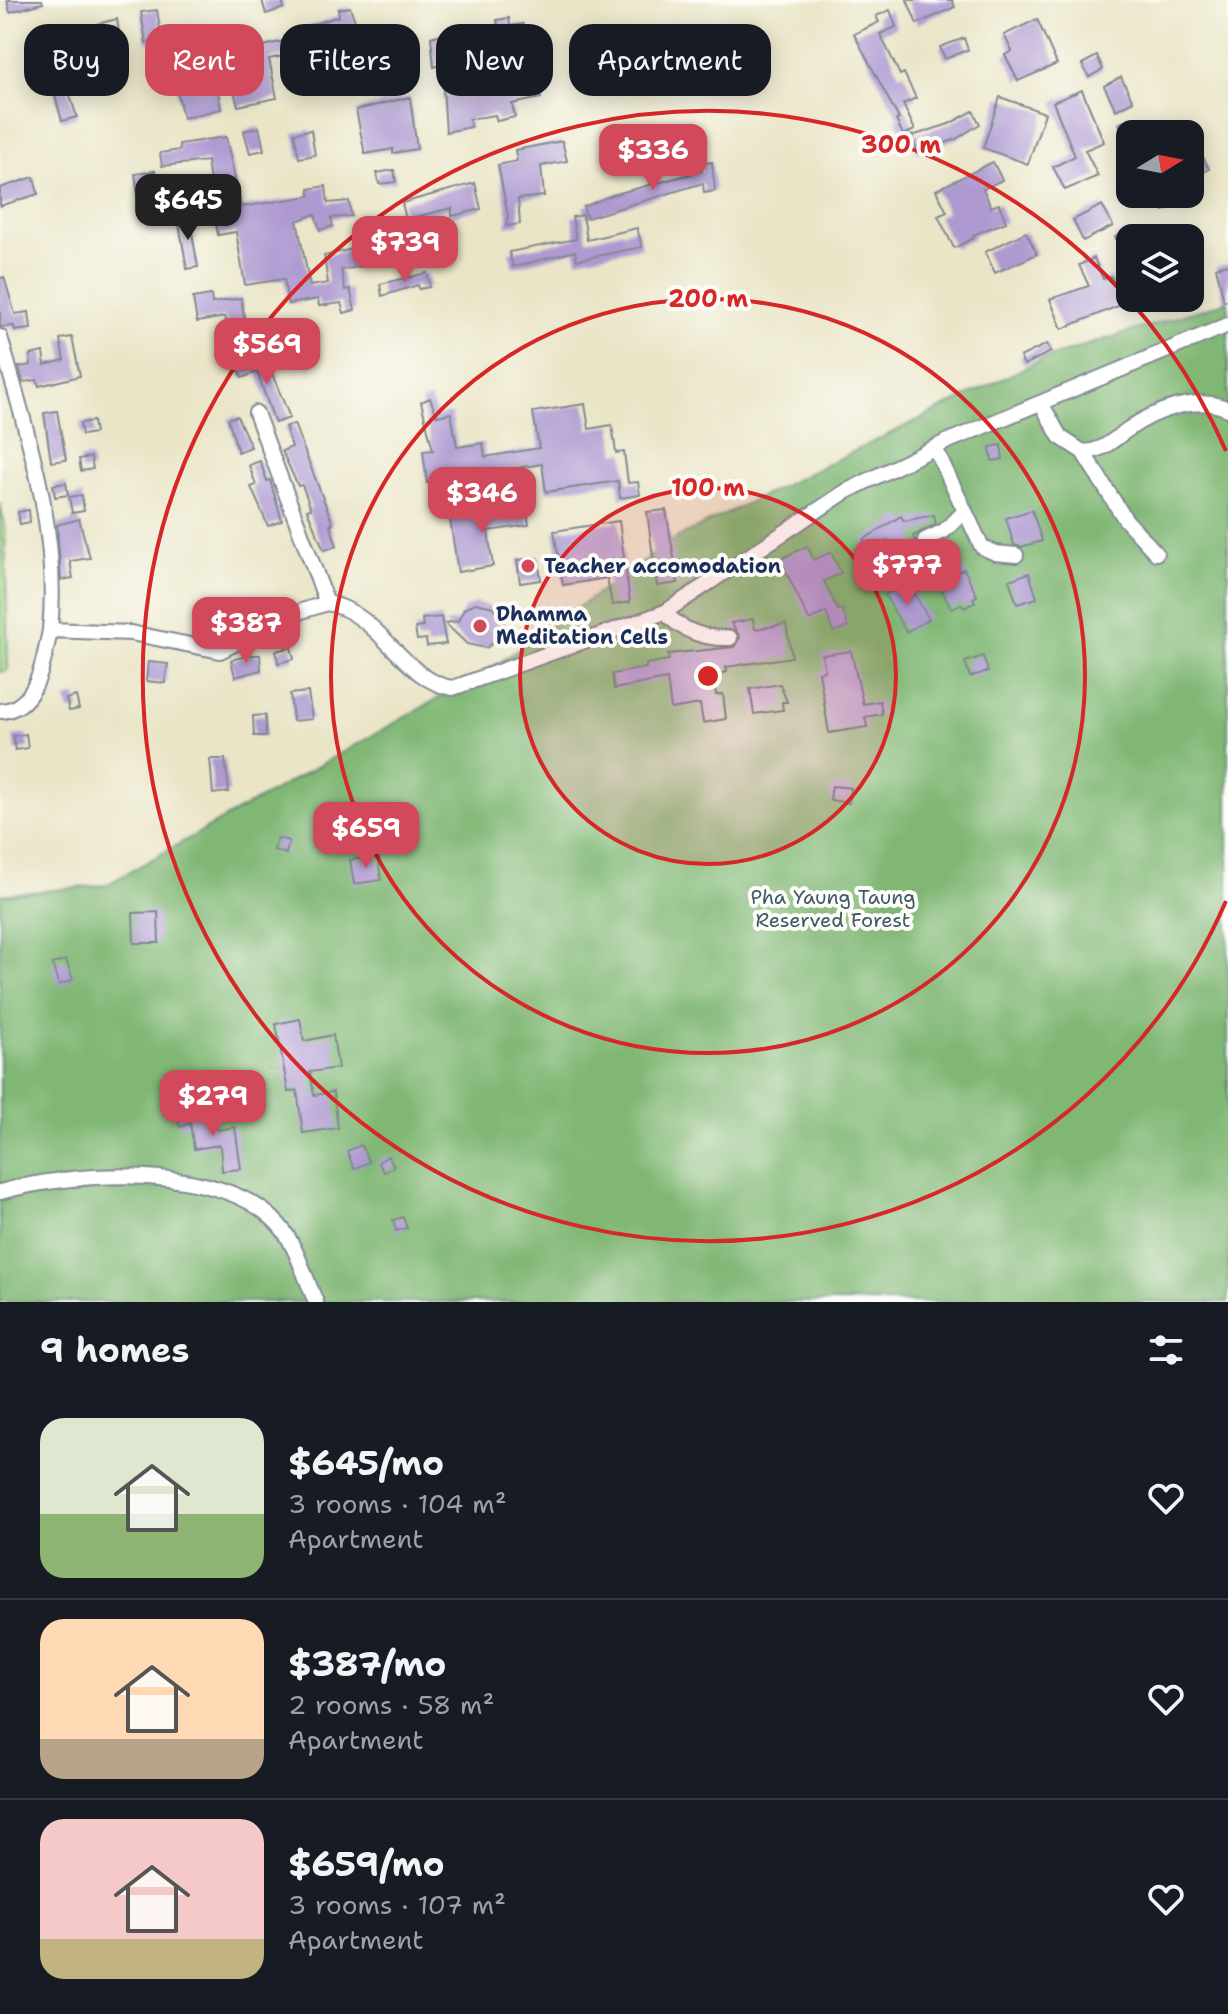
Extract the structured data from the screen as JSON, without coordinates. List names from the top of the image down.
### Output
{
  "parks": ["Pha Yaung Taung Reserved Forest"],
  "places": ["Teacher accomodation", "Dhamma Meditation Cells"],
  "north": "right",
  "page": {
    "chip": [
      "Buy",
      "Rent",
      "Filters",
      "New",
      "Apartment"
    ],
    "price": [
      "$336",
      "$645",
      "$739",
      "$569",
      "$346",
      "$777",
      "$387",
      "$659",
      "$279"
    ],
    "heading": "9 homes",
    "list": [
      {
        "name": "$645/mo",
        "note": "3 rooms · 104 m² · Apartment"
      },
      {
        "name": "$387/mo",
        "note": "2 rooms · 58 m² · Apartment"
      },
      {
        "name": "$659/mo",
        "note": "3 rooms · 107 m² · Apartment"
      }
    ]
  },
  "rings": ["300 m", "200 m", "100 m"]
}
